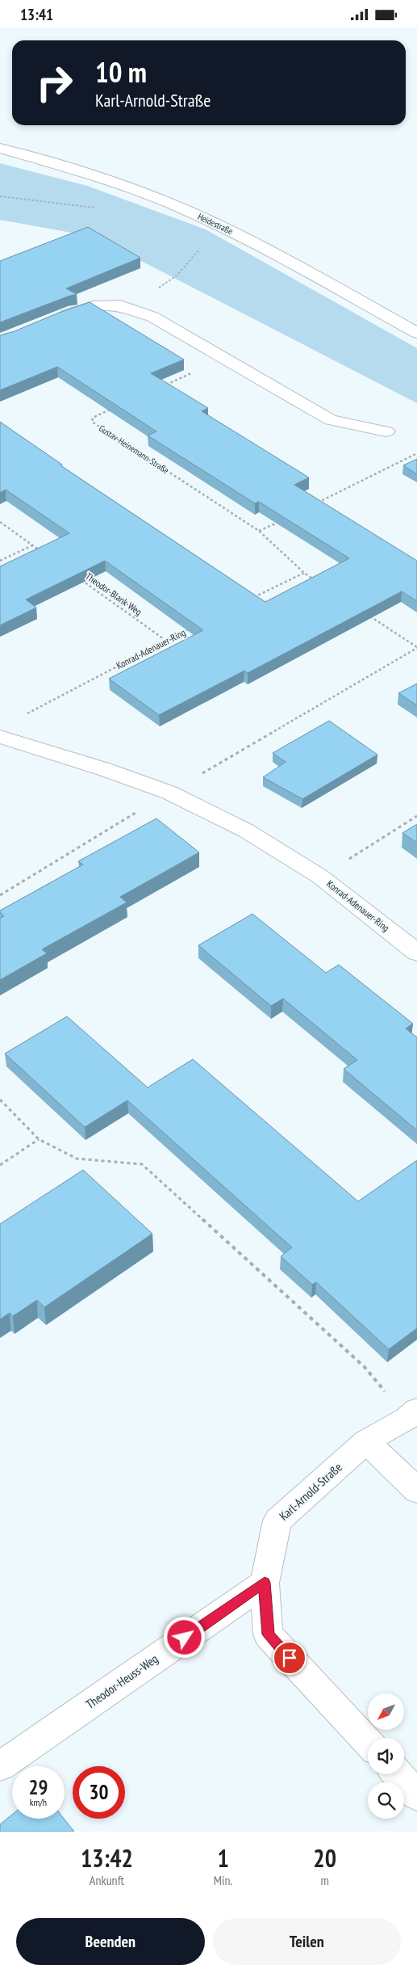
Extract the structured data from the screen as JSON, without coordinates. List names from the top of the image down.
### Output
{
  "streets": {
    "street": [
      "Heidestraße",
      "Konrad-Adenauer-Ring",
      "Karl-Arnold-Straße",
      "Theodor-Heuss-Weg"
    ],
    "path": ["Gustav-Heinemann-Straße", "Theodor-Blank-Weg"]
  },
  "crossings": [
    ["Theodor-Blank-Weg", "Konrad-Adenauer-Ring"],
    ["Karl-Arnold-Straße", "Theodor-Heuss-Weg"]
  ],
  "north": "bottom left",
  "page": {
    "status": "13:41",
    "turn": ["10 m", "Karl-Arnold-Straße"],
    "speed": "29 km/h",
    "limit": "30",
    "eta": [
      "13:42",
      "Ankunft",
      "1",
      "Min.",
      "20",
      "m"
    ],
    "buttons": ["Beenden", "Teilen"]
  }
}
